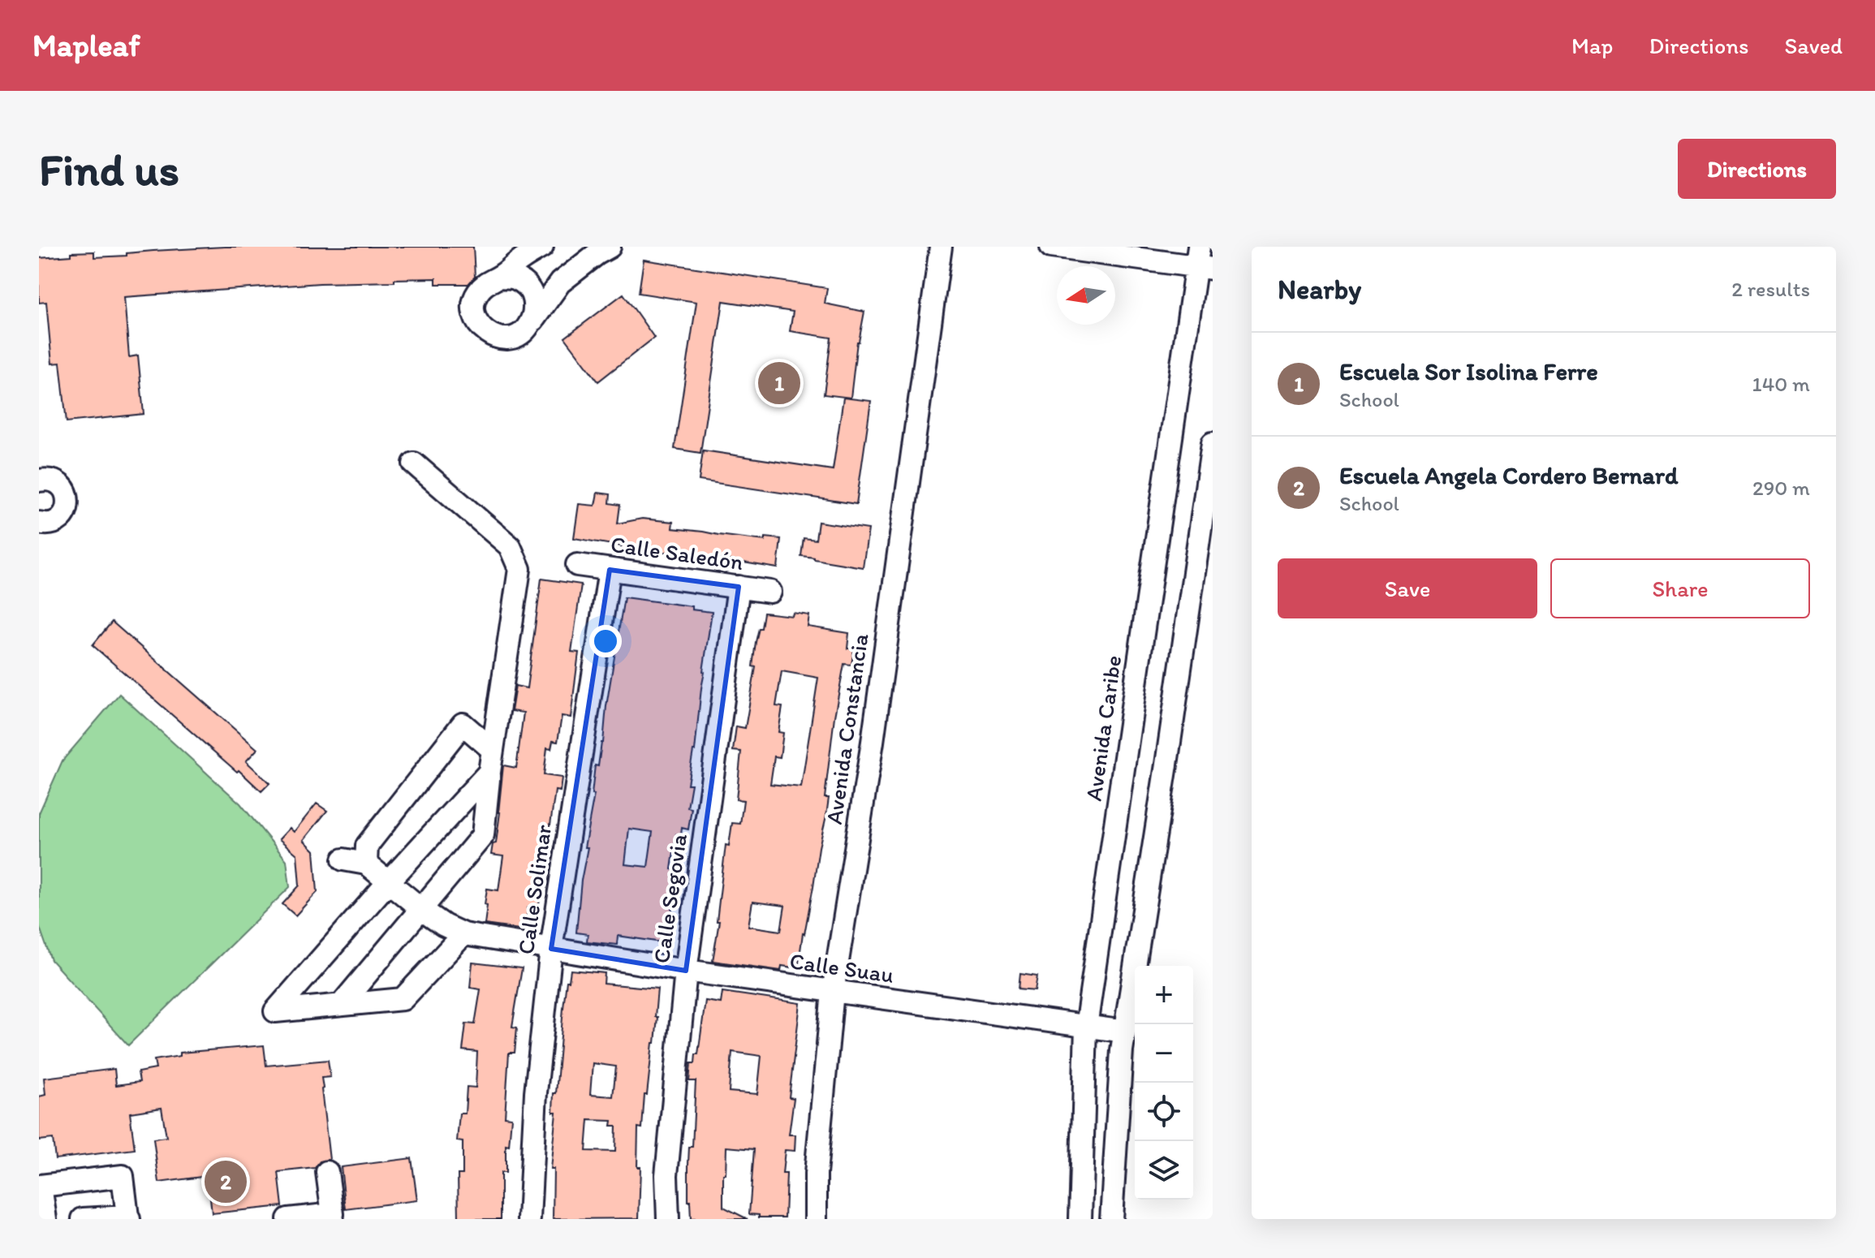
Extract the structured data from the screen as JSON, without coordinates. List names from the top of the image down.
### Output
{
  "streets": {
    "street": [
      "Calle Saledón",
      "Avenida Caribe",
      "Avenida Constancia",
      "Calle Solimar",
      "Calle Segovia",
      "Calle Suau"
    ]
  },
  "crossings": [
    ["Calle Saledón", "Calle Solimar"],
    ["Calle Saledón", "Calle Segovia"],
    ["Avenida Caribe", "Calle Suau"],
    ["Avenida Constancia", "Calle Suau"],
    ["Calle Solimar", "Calle Suau"],
    ["Calle Segovia", "Calle Suau"]
  ],
  "north": "left",
  "page": {
    "header": "Mapleaf",
    "nav": ["Map", "Directions", "Saved"],
    "buttons": [
      "Directions",
      ["Save", "Share"]
    ],
    "title": "Find us",
    "heading": ["Nearby", "2 results"],
    "list": [
      {
        "mark": "1",
        "name": "Escuela Sor Isolina Ferre",
        "note": "School",
        "value": "140 m"
      },
      {
        "mark": "2",
        "name": "Escuela Angela Cordero Bernard",
        "note": "School",
        "value": "290 m"
      }
    ],
    "pins": ["1", "2"],
    "map_buttons": ["+", "−"]
  }
}
